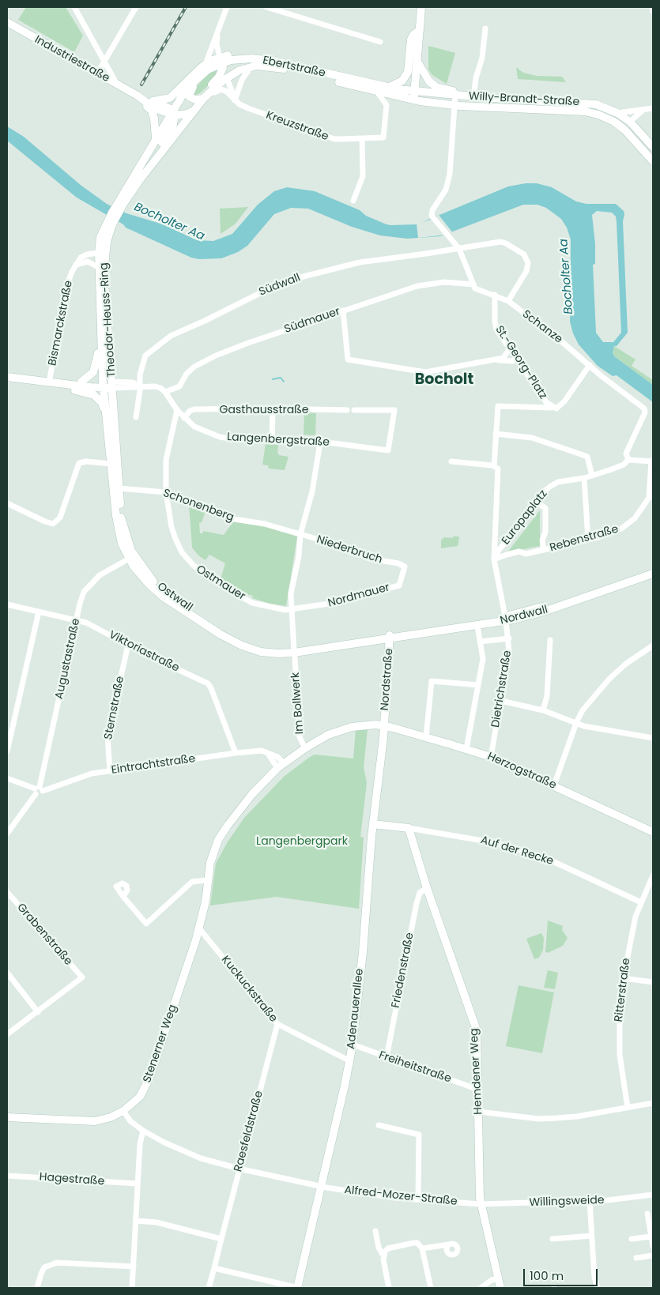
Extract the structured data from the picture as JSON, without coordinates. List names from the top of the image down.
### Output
{
  "streets": {
    "main road": [
      "Industriestraße",
      "Ebertstraße",
      "Willy-Brandt-Straße",
      "Theodor-Heuss-Ring",
      "Ostwall",
      "Nordwall",
      "Nordstraße",
      "Herzogstraße",
      "Adenauerallee",
      "Stenerner Weg",
      "Hemdener Weg"
    ],
    "street": [
      "Kreuzstraße",
      "Südwall",
      "Südmauer",
      "Bismarckstraße",
      "Schanze",
      "St.-Georg-Platz",
      "Gasthausstraße",
      "Langenbergstraße",
      "Schonenberg",
      "Europaplatz",
      "Rebenstraße",
      "Niederbruch",
      "Ostmauer",
      "Nordmauer",
      "Viktoriastraße",
      "Augustastraße",
      "Dietrichstraße",
      "Im Bollwerk",
      "Sternstraße",
      "Eintrachtstraße",
      "Auf der Recke",
      "Grabenstraße",
      "Friedenstraße",
      "Kuckuckstraße",
      "Ritterstraße",
      "Freiheitstraße",
      "Raesfeldstraße",
      "Hagestraße",
      "Alfred-Mozer-Straße",
      "Willingsweide"
    ]
  },
  "crossings": [
    ["Ebertstraße", "Willy-Brandt-Straße"],
    ["Ebertstraße", "Kreuzstraße"],
    ["Ebertstraße", "Theodor-Heuss-Ring"],
    ["Südwall", "Schanze"],
    ["Theodor-Heuss-Ring", "Ostwall"],
    ["Südmauer", "Schanze"],
    ["Südmauer", "Langenbergstraße"],
    ["Bismarckstraße", "Ostwall"],
    ["Schanze", "St.-Georg-Platz"],
    ["Schanze", "Europaplatz"],
    ["St.-Georg-Platz", "Dietrichstraße"],
    ["Gasthausstraße", "Langenbergstraße"],
    ["Langenbergstraße", "Ostmauer"],
    ["Langenbergstraße", "Im Bollwerk"],
    ["Schonenberg", "Niederbruch"],
    ["Schonenberg", "Ostmauer"],
    ["Schonenberg", "Ostwall"],
    ["Schonenberg", "Im Bollwerk"],
    ["Europaplatz", "Rebenstraße"],
    ["Europaplatz", "Dietrichstraße"],
    ["Rebenstraße", "Dietrichstraße"],
    ["Niederbruch", "Nordmauer"],
    ["Niederbruch", "Im Bollwerk"],
    ["Ostmauer", "Nordmauer"],
    ["Ostmauer", "Im Bollwerk"],
    ["Nordmauer", "Im Bollwerk"],
    ["Ostwall", "Nordwall"],
    ["Ostwall", "Augustastraße"],
    ["Ostwall", "Nordstraße"],
    ["Ostwall", "Im Bollwerk"],
    ["Nordwall", "Nordstraße"],
    ["Nordwall", "Dietrichstraße"],
    ["Viktoriastraße", "Augustastraße"],
    ["Viktoriastraße", "Sternstraße"],
    ["Viktoriastraße", "Eintrachtstraße"],
    ["Augustastraße", "Eintrachtstraße"],
    ["Nordstraße", "Herzogstraße"],
    ["Nordstraße", "Adenauerallee"],
    ["Nordstraße", "Stenerner Weg"],
    ["Dietrichstraße", "Herzogstraße"],
    ["Im Bollwerk", "Stenerner Weg"],
    ["Sternstraße", "Eintrachtstraße"],
    ["Eintrachtstraße", "Stenerner Weg"],
    ["Herzogstraße", "Adenauerallee"],
    ["Herzogstraße", "Stenerner Weg"],
    ["Auf der Recke", "Ritterstraße"],
    ["Auf der Recke", "Hemdener Weg"],
    ["Friedenstraße", "Freiheitstraße"],
    ["Friedenstraße", "Hemdener Weg"],
    ["Kuckuckstraße", "Adenauerallee"],
    ["Kuckuckstraße", "Stenerner Weg"],
    ["Kuckuckstraße", "Raesfeldstraße"],
    ["Adenauerallee", "Stenerner Weg"],
    ["Adenauerallee", "Freiheitstraße"],
    ["Adenauerallee", "Alfred-Mozer-Straße"],
    ["Freiheitstraße", "Hemdener Weg"],
    ["Hemdener Weg", "Alfred-Mozer-Straße"],
    ["Hemdener Weg", "Willingsweide"],
    ["Raesfeldstraße", "Alfred-Mozer-Straße"],
    ["Alfred-Mozer-Straße", "Willingsweide"]
  ],
  "districts": ["Bocholt"],
  "water": ["Bocholter Aa"],
  "parks": ["Langenbergpark"],
  "scale_bar": "100 m"
}
